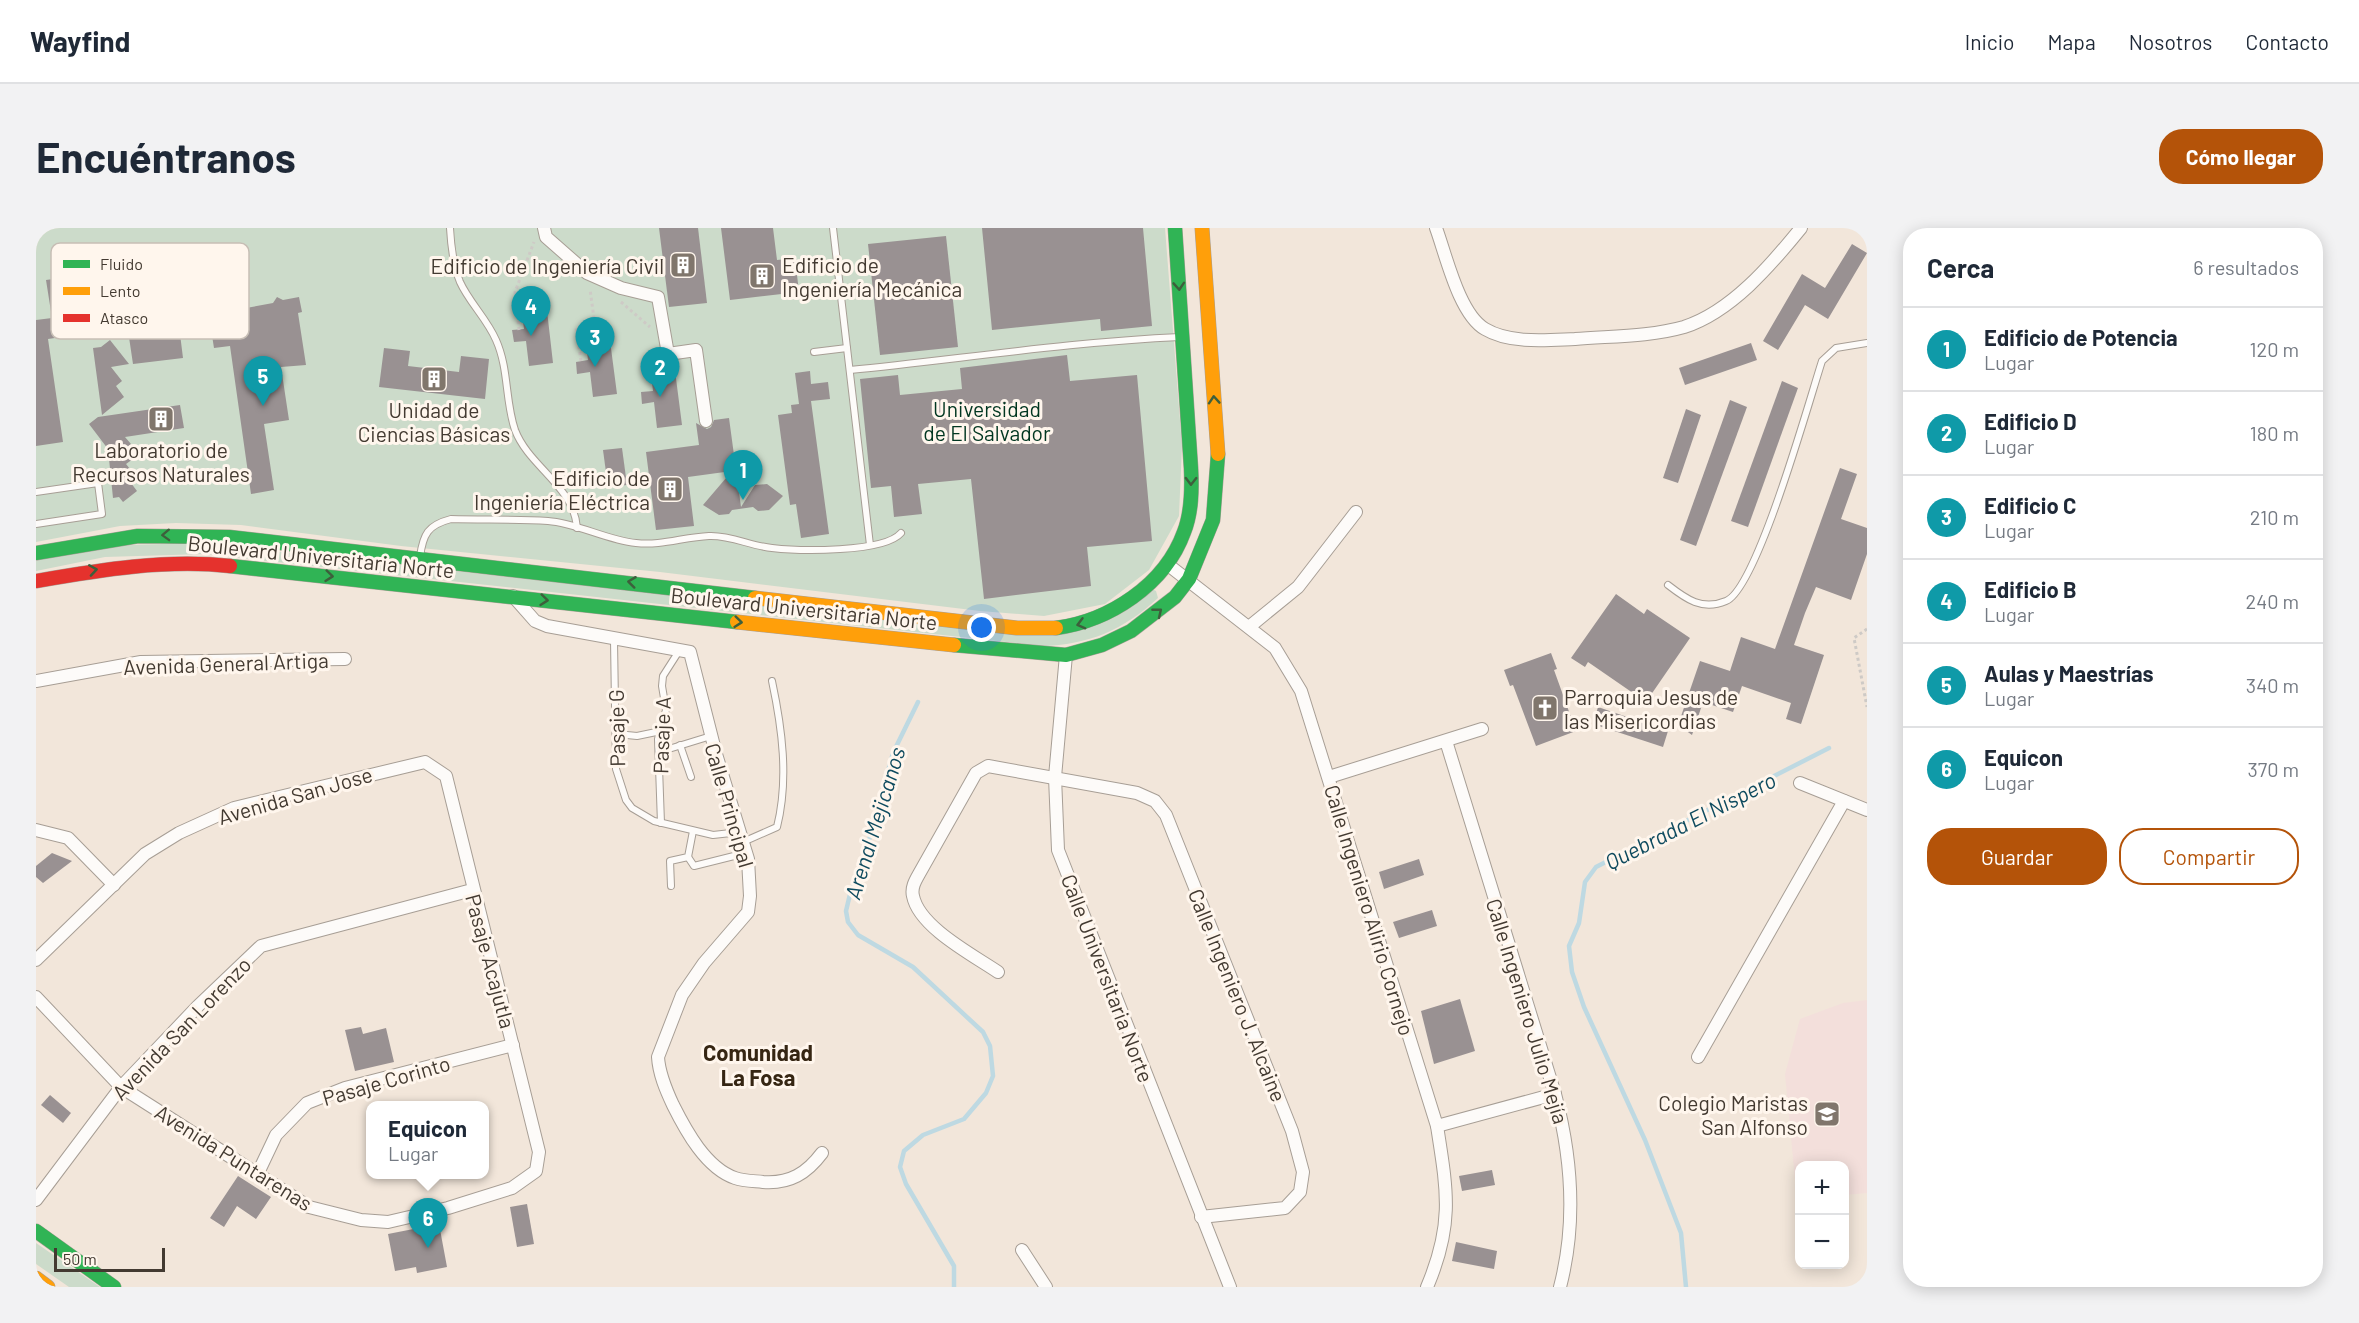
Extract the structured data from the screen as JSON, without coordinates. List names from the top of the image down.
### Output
{
  "streets": {
    "main road": ["Boulevard Universitaria Norte"],
    "street": [
      "Avenida General Artiga",
      "Avenida San Jose",
      "Calle Principal",
      "Calle Ingeniero Alirio Cornejo",
      "Pasaje Acajutla",
      "Calle Universitaria Norte",
      "Calle Ingeniero J. Alcaine",
      "Calle Ingeniero Julio Mejía",
      "Avenida San Lorenzo",
      "Pasaje Corinto",
      "Avenida Puntarenas"
    ],
    "lane": ["Pasaje G", "Pasaje A"]
  },
  "crossings": [
    ["Boulevard Universitaria Norte", "Calle Ingeniero Alirio Cornejo"],
    ["Boulevard Universitaria Norte", "Calle Universitaria Norte"],
    ["Pasaje G", "Pasaje A"],
    ["Pasaje G", "Calle Principal"],
    ["Pasaje A", "Calle Principal"],
    ["Avenida San Jose", "Pasaje Acajutla"],
    ["Pasaje Acajutla", "Avenida San Lorenzo"],
    ["Pasaje Acajutla", "Pasaje Corinto"],
    ["Pasaje Acajutla", "Avenida Puntarenas"],
    ["Calle Universitaria Norte", "Calle Ingeniero J. Alcaine"],
    ["Avenida San Lorenzo", "Avenida Puntarenas"],
    ["Pasaje Corinto", "Avenida Puntarenas"]
  ],
  "districts": ["Comunidad La Fosa"],
  "water": ["Quebrada El Nispero", "Arenal Mejicanos"],
  "parks": ["Universidad de El Salvador"],
  "places": {
    "building": [
      "Edificio de Ingeniería Civil",
      "Edificio de Ingeniería Mecánica",
      "Unidad de Ciencias Básicas",
      "Laboratorio de Recursos Naturales",
      "Edificio de Ingeniería Eléctrica"
    ],
    "church": ["Parroquia Jesus de las Misericordias"],
    "school or university": ["Colegio Maristas San Alfonso"]
  },
  "legend": ["Fluido", "Lento", "Atasco"],
  "scale_bar": "50 m",
  "page": {
    "header": "Wayfind",
    "nav": [
      "Inicio",
      "Mapa",
      "Nosotros",
      "Contacto"
    ],
    "buttons": [
      "Cómo llegar",
      ["Guardar", "Compartir"]
    ],
    "title": "Encuéntranos",
    "heading": ["Cerca", "6 resultados"],
    "pins": [
      "4",
      "3",
      "2",
      "5",
      "1",
      "6"
    ],
    "list": [
      {
        "mark": "1",
        "name": "Edificio de Potencia",
        "note": "Lugar",
        "value": "120 m"
      },
      {
        "mark": "2",
        "name": "Edificio D",
        "note": "Lugar",
        "value": "180 m"
      },
      {
        "mark": "3",
        "name": "Edificio C",
        "note": "Lugar",
        "value": "210 m"
      },
      {
        "mark": "4",
        "name": "Edificio B",
        "note": "Lugar",
        "value": "240 m"
      },
      {
        "mark": "5",
        "name": "Aulas y Maestrías",
        "note": "Lugar",
        "value": "340 m"
      },
      {
        "mark": "6",
        "name": "Equicon",
        "note": "Lugar",
        "value": "370 m"
      }
    ],
    "popup": ["Equicon", "Lugar"],
    "map_buttons": ["+", "−"],
    "scale": "50 m"
  }
}
